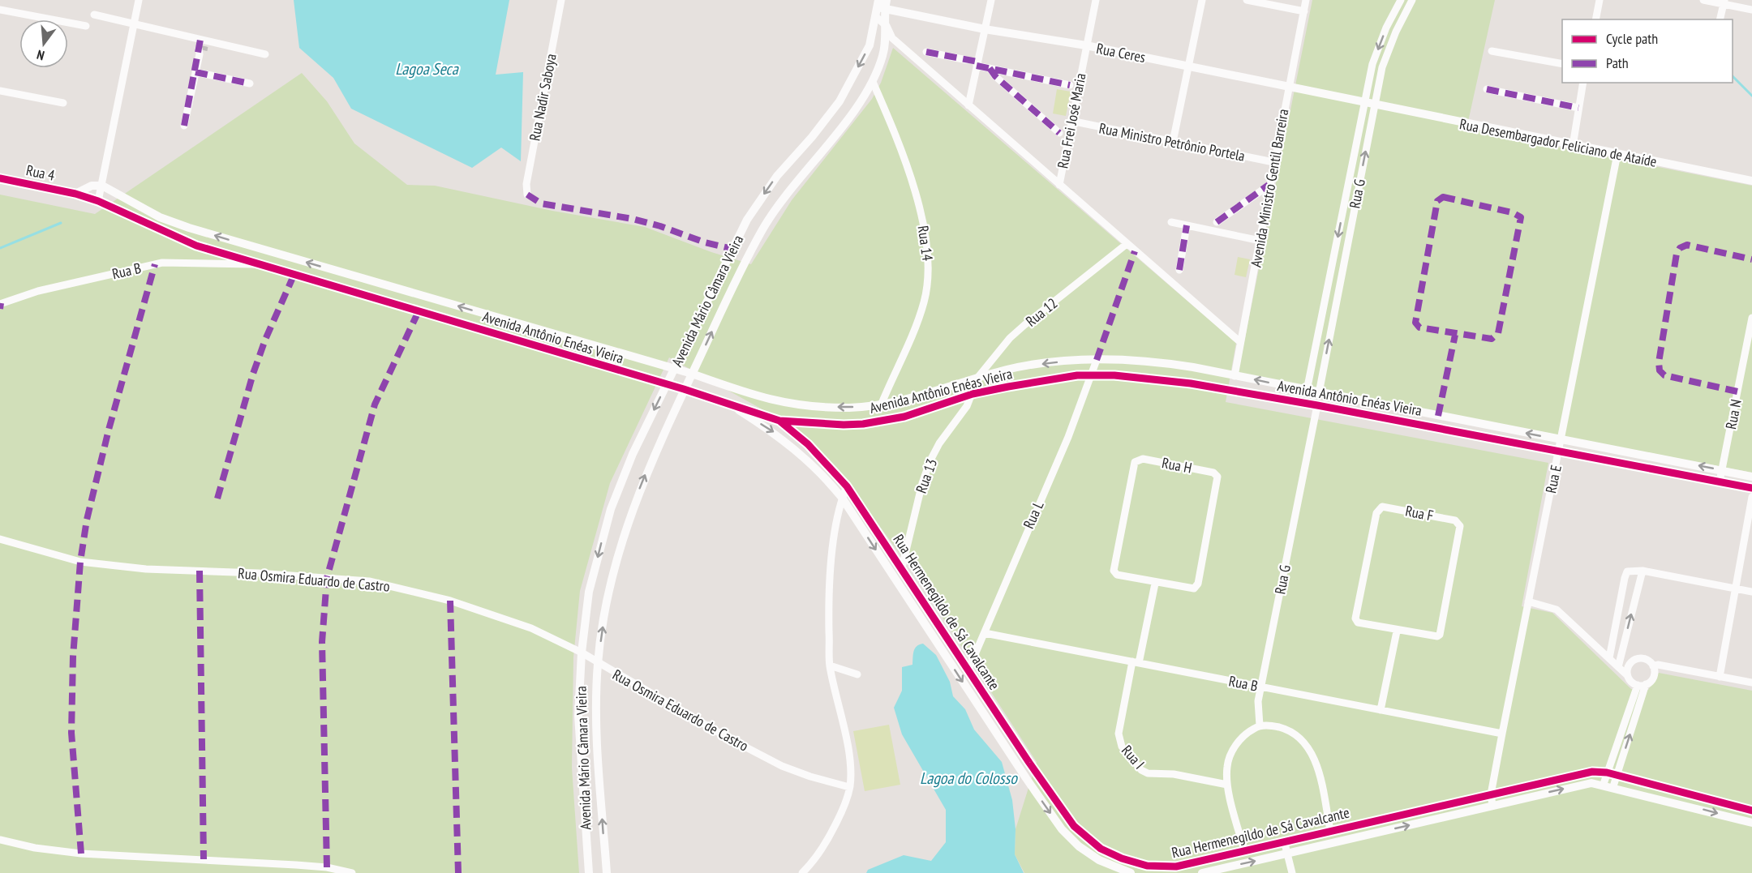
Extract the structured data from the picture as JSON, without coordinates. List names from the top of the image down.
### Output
{
  "streets": {
    "street": [
      "Rua Ceres",
      "Rua Nadir Saboya",
      "Rua Frei José Maria",
      "Rua Ministro Petrônio Portela",
      "Rua Desembargador Feliciano de Ataíde",
      "Rua 4",
      "Avenida Ministro Gentil Barreira",
      "Rua G",
      "Rua 14",
      "Rua B",
      "Avenida Mário Câmara Vieira",
      "Rua 12",
      "Avenida Antônio Enéas Vieira",
      "Rua N",
      "Rua H",
      "Rua 13",
      "Rua E",
      "Rua F",
      "Rua L",
      "Rua Osmira Eduardo de Castro",
      "Rua Hermenegildo de Sá Cavalcante",
      "Rua I"
    ]
  },
  "crossings": [
    ["Rua Ceres", "Rua Frei José Maria"],
    ["Rua Ceres", "Rua Desembargador Feliciano de Ataíde"],
    ["Rua Ceres", "Avenida Ministro Gentil Barreira"],
    ["Rua Ceres", "Rua G"],
    ["Rua Ceres", "Avenida Mário Câmara Vieira"],
    ["Rua Frei José Maria", "Rua Ministro Petrônio Portela"],
    ["Rua Ministro Petrônio Portela", "Avenida Ministro Gentil Barreira"],
    ["Rua Desembargador Feliciano de Ataíde", "Rua G"],
    ["Rua Desembargador Feliciano de Ataíde", "Rua E"],
    ["Rua 4", "Avenida Antônio Enéas Vieira"],
    ["Avenida Ministro Gentil Barreira", "Avenida Antônio Enéas Vieira"],
    ["Rua G", "Rua B"],
    ["Rua G", "Avenida Antônio Enéas Vieira"],
    ["Rua G", "Rua Hermenegildo de Sá Cavalcante"],
    ["Rua G", "Rua I"],
    ["Rua 14", "Avenida Mário Câmara Vieira"],
    ["Rua 14", "Avenida Antônio Enéas Vieira"],
    ["Rua B", "Avenida Antônio Enéas Vieira"],
    ["Rua B", "Rua E"],
    ["Rua B", "Rua L"],
    ["Rua B", "Rua I"],
    ["Avenida Mário Câmara Vieira", "Avenida Antônio Enéas Vieira"],
    ["Avenida Mário Câmara Vieira", "Rua Osmira Eduardo de Castro"],
    ["Rua 12", "Avenida Antônio Enéas Vieira"],
    ["Rua 12", "Rua 13"],
    ["Avenida Antônio Enéas Vieira", "Rua N"],
    ["Avenida Antônio Enéas Vieira", "Rua 13"],
    ["Avenida Antônio Enéas Vieira", "Rua E"],
    ["Avenida Antônio Enéas Vieira", "Rua L"],
    ["Avenida Antônio Enéas Vieira", "Rua Hermenegildo de Sá Cavalcante"],
    ["Rua 13", "Rua Hermenegildo de Sá Cavalcante"],
    ["Rua E", "Rua Hermenegildo de Sá Cavalcante"],
    ["Rua L", "Rua Hermenegildo de Sá Cavalcante"],
    ["Rua Hermenegildo de Sá Cavalcante", "Rua I"]
  ],
  "one_way": ["Rua Hermenegildo de Sá Cavalcante"],
  "water": ["Lagoa Seca", "Lagoa do Colosso"],
  "legend": ["Cycle path", "Path"],
  "north": "bottom"
}
